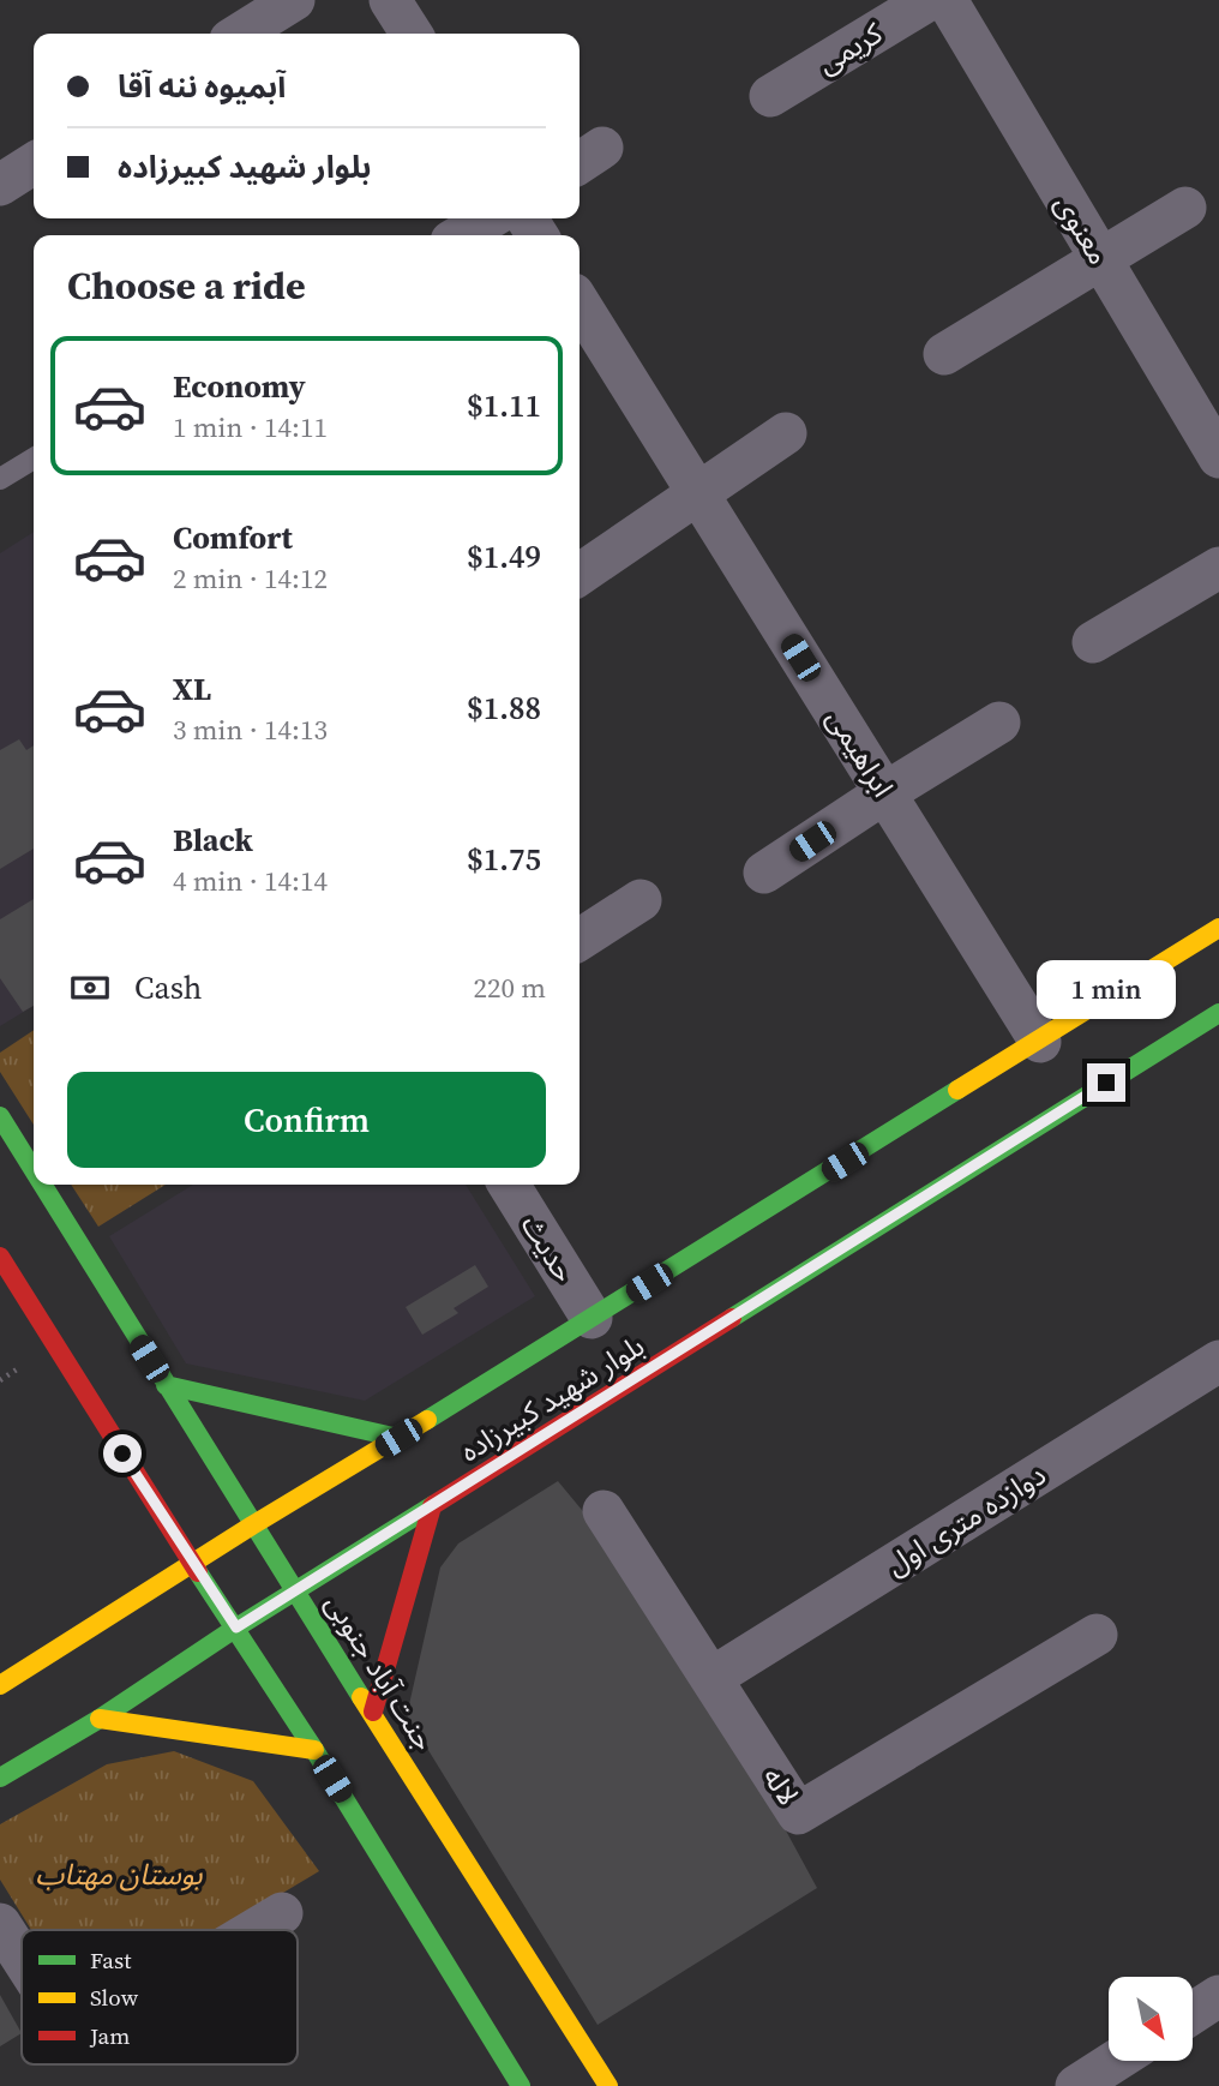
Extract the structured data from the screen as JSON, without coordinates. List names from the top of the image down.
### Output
{
  "streets": {
    "main road": ["بلوار شهید کبیرزاده", "جنت آباد جنوبی"],
    "street": [
      "کریمی",
      "معنوی",
      "ابراهیمی",
      "حدیث",
      "دوازده متری اول",
      "لاله"
    ]
  },
  "crossings": [
    ["ابراهیمی", "بلوار شهید کبیرزاده"],
    ["حدیث", "بلوار شهید کبیرزاده"],
    ["بلوار شهید کبیرزاده", "جنت آباد جنوبی"],
    ["دوازده متری اول", "لاله"]
  ],
  "parks": ["بوستان مهتاب"],
  "legend": ["Fast", "Slow", "Jam"],
  "north": "bottom right",
  "page": {
    "banner": ["آبمیوه ننه آقا", "بلوار شهید کبیرزاده"],
    "heading": "Choose a ride",
    "list": [
      {
        "name": "Economy",
        "note": "1 min · 14:11",
        "value": "$1.11"
      },
      {
        "name": "Comfort",
        "note": "2 min · 14:12",
        "value": "$1.49"
      },
      {
        "name": "XL",
        "note": "3 min · 14:13",
        "value": "$1.88"
      },
      {
        "name": "Black",
        "note": "4 min · 14:14",
        "value": "$1.75"
      }
    ],
    "pay": ["Cash", "220 m"],
    "bubble": "1 min",
    "buttons": "Confirm"
  }
}
